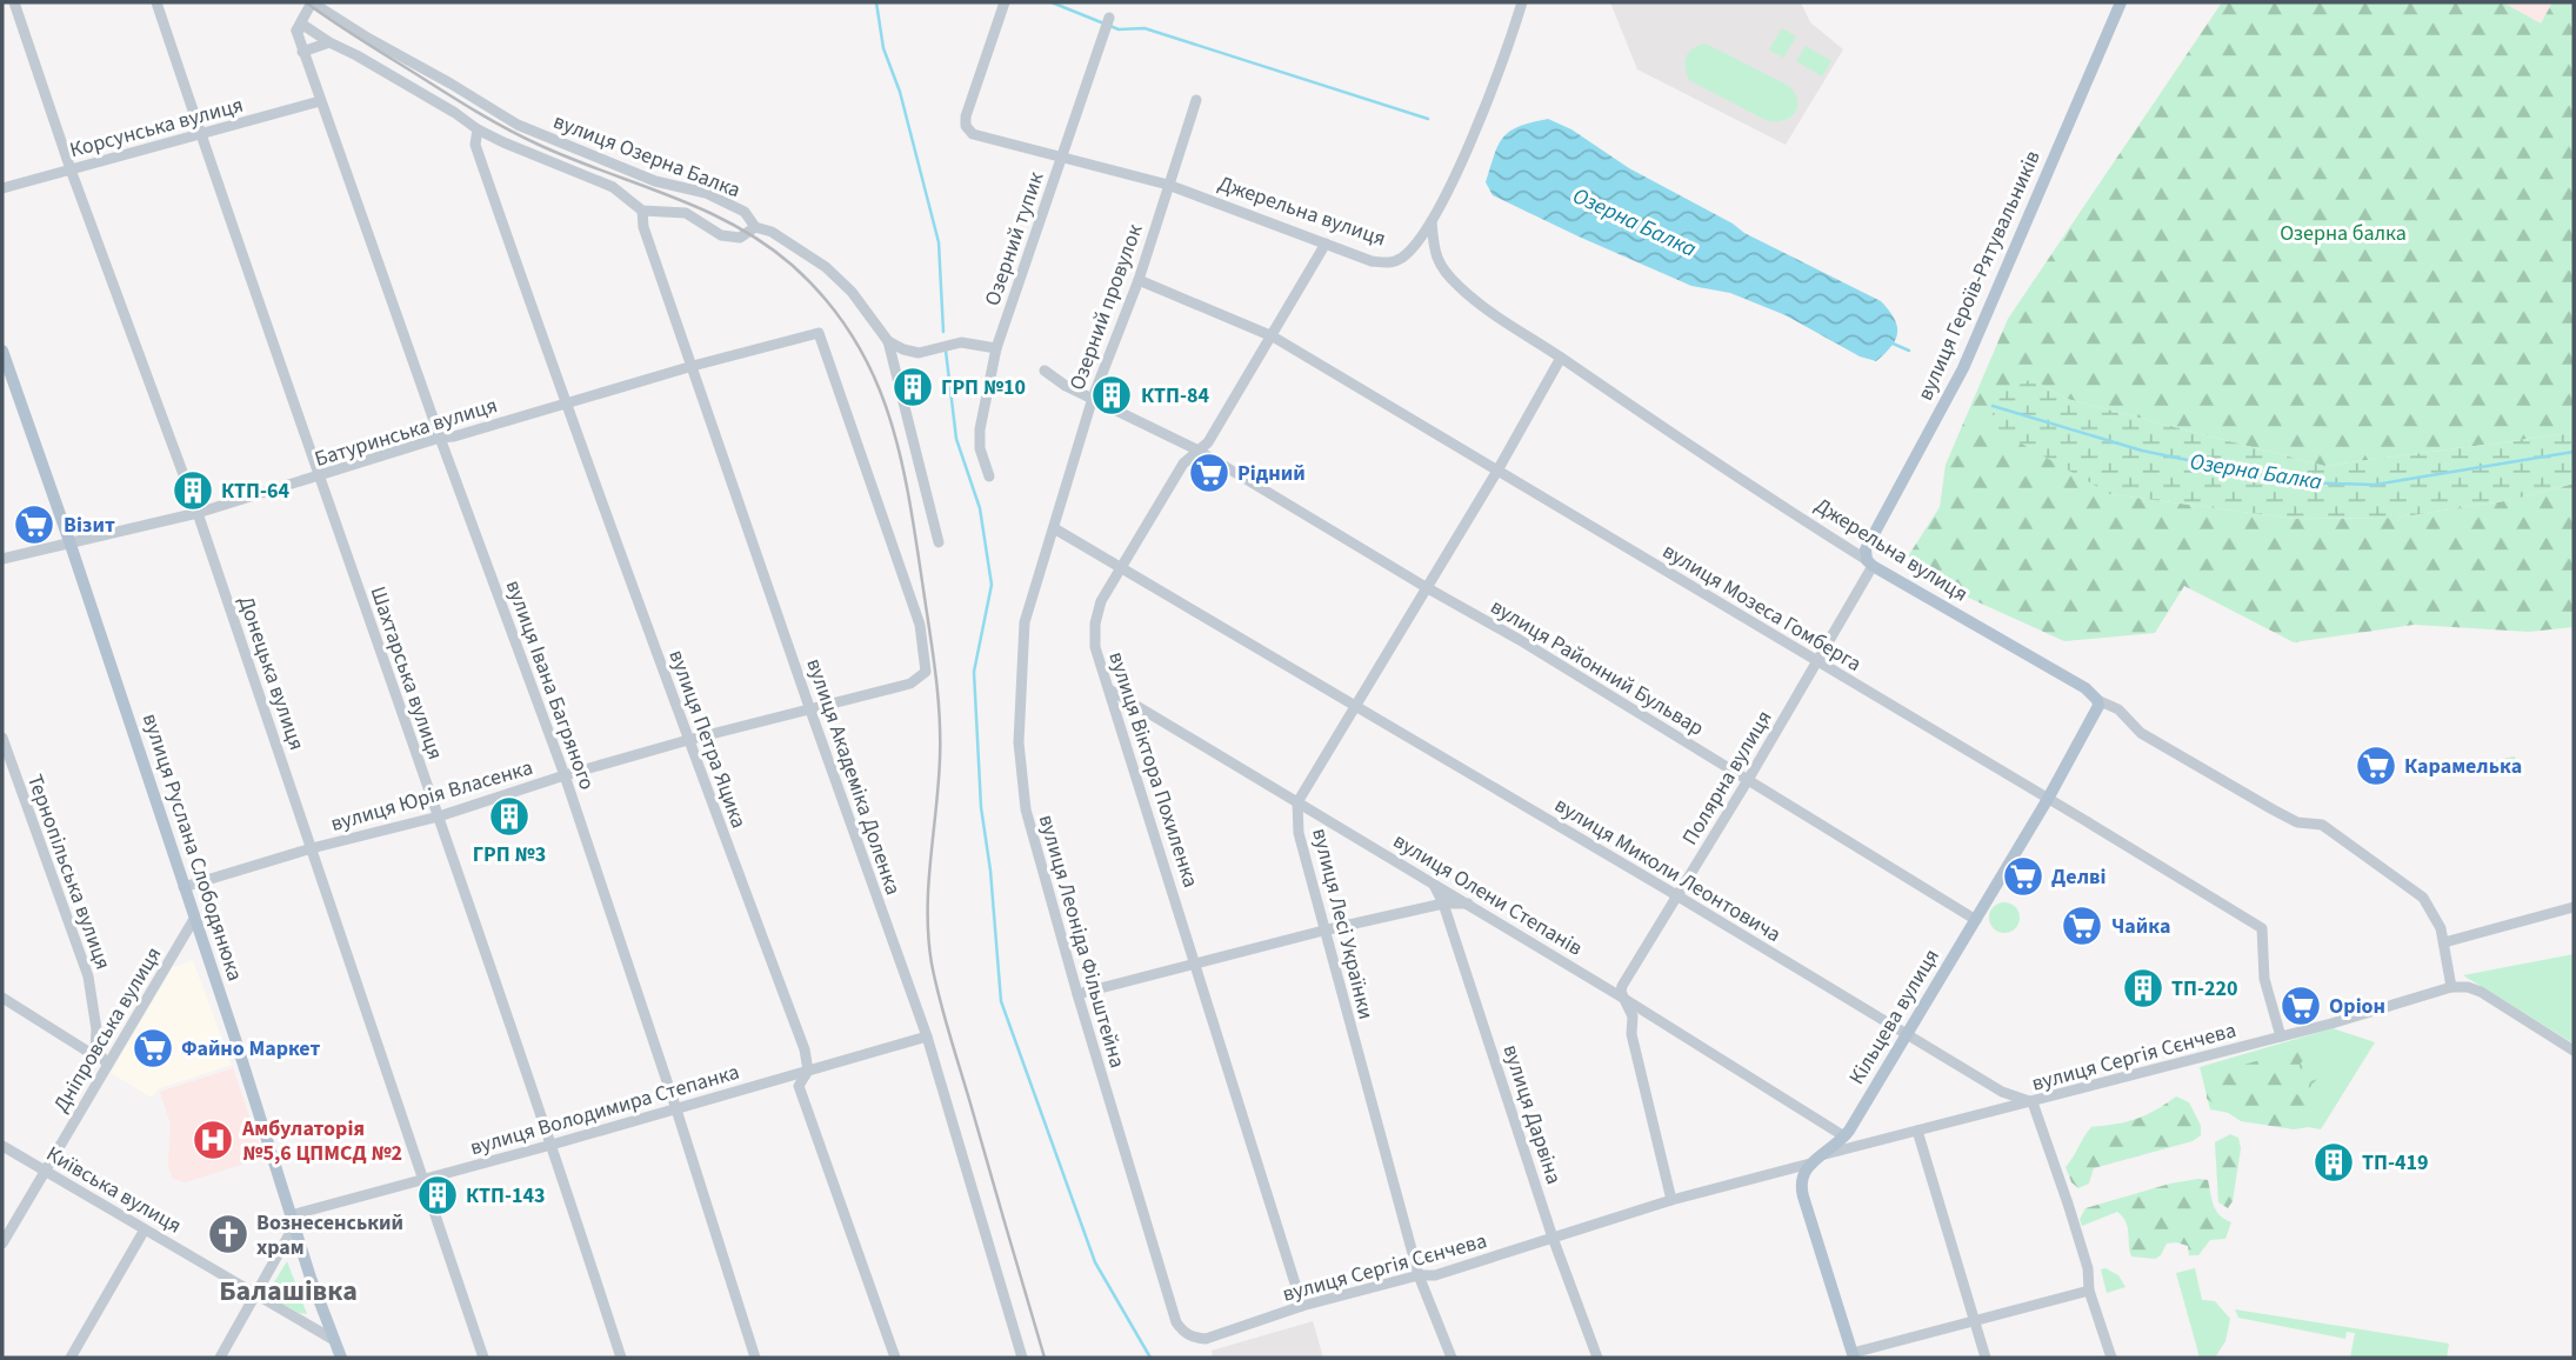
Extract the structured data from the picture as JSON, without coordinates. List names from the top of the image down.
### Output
{
  "streets": {
    "main road": [
      "Джерельна вулиця",
      "вулиця Героїв-Рятувальників",
      "вулиця Руслана Слободянюка",
      "Кільцева вулиця"
    ],
    "street": [
      "Корсунська вулиця",
      "вулиця Озерна Балка",
      "Озерний тупик",
      "Озерний провулок",
      "Батуринська вулиця",
      "вулиця Мозеса Гомберга",
      "вулиця Районний Бульвар",
      "Донецька вулиця",
      "Шахтарська вулиця",
      "вулиця Івана Багряного",
      "вулиця Петра Яцика",
      "вулиця Віктора Похиленка",
      "вулиця Академіка Доленка",
      "Полярна вулиця",
      "вулиця Юрія Власенка",
      "вулиця Миколи Леонтовича",
      "Тернопільська вулиця",
      "вулиця Олени Степанів",
      "вулиця Лесі Українки",
      "вулиця Леоніда Фільштейна",
      "Дніпровська вулиця",
      "вулиця Сергія Сєнчева",
      "вулиця Володимира Степанка",
      "вулиця Дарвіна",
      "Київська вулиця"
    ]
  },
  "crossings": [
    ["Корсунська вулиця", "Донецька вулиця"],
    ["Корсунська вулиця", "Шахтарська вулиця"],
    ["Корсунська вулиця", "вулиця Івана Багряного"],
    ["Джерельна вулиця", "Озерний тупик"],
    ["Джерельна вулиця", "вулиця Героїв-Рятувальників"],
    ["Джерельна вулиця", "Озерний провулок"],
    ["Джерельна вулиця", "вулиця Віктора Похиленка"],
    ["Джерельна вулиця", "Полярна вулиця"],
    ["Джерельна вулиця", "вулиця Лесі Українки"],
    ["Джерельна вулиця", "Кільцева вулиця"],
    ["Джерельна вулиця", "вулиця Сергія Сєнчева"],
    ["вулиця Героїв-Рятувальників", "Полярна вулиця"],
    ["Озерний провулок", "вулиця Мозеса Гомберга"],
    ["Озерний провулок", "вулиця Миколи Леонтовича"],
    ["Озерний провулок", "вулиця Леоніда Фільштейна"],
    ["Батуринська вулиця", "Донецька вулиця"],
    ["Батуринська вулиця", "Шахтарська вулиця"],
    ["Батуринська вулиця", "вулиця Івана Багряного"],
    ["Батуринська вулиця", "вулиця Петра Яцика"],
    ["Батуринська вулиця", "вулиця Академіка Доленка"],
    ["Батуринська вулиця", "вулиця Юрія Власенка"],
    ["Батуринська вулиця", "вулиця Руслана Слободянюка"],
    ["вулиця Мозеса Гомберга", "вулиця Віктора Похиленка"],
    ["вулиця Мозеса Гомберга", "Полярна вулиця"],
    ["вулиця Мозеса Гомберга", "вулиця Лесі Українки"],
    ["вулиця Мозеса Гомберга", "Кільцева вулиця"],
    ["вулиця Мозеса Гомберга", "вулиця Сергія Сєнчева"],
    ["вулиця Районний Бульвар", "вулиця Віктора Похиленка"],
    ["вулиця Районний Бульвар", "Полярна вулиця"],
    ["вулиця Районний Бульвар", "вулиця Лесі Українки"],
    ["вулиця Районний Бульвар", "Кільцева вулиця"],
    ["Донецька вулиця", "вулиця Юрія Власенка"],
    ["Донецька вулиця", "вулиця Володимира Степанка"],
    ["Шахтарська вулиця", "вулиця Юрія Власенка"],
    ["Шахтарська вулиця", "вулиця Володимира Степанка"],
    ["вулиця Івана Багряного", "вулиця Юрія Власенка"],
    ["вулиця Івана Багряного", "вулиця Володимира Степанка"],
    ["вулиця Петра Яцика", "вулиця Юрія Власенка"],
    ["вулиця Петра Яцика", "вулиця Володимира Степанка"],
    ["вулиця Віктора Похиленка", "вулиця Миколи Леонтовича"],
    ["вулиця Віктора Похиленка", "вулиця Олени Степанів"],
    ["вулиця Віктора Похиленка", "вулиця Сергія Сєнчева"],
    ["вулиця Академіка Доленка", "вулиця Юрія Власенка"],
    ["вулиця Академіка Доленка", "вулиця Володимира Степанка"],
    ["Полярна вулиця", "вулиця Миколи Леонтовича"],
    ["Полярна вулиця", "вулиця Олени Степанів"],
    ["вулиця Юрія Власенка", "вулиця Руслана Слободянюка"],
    ["вулиця Руслана Слободянюка", "Дніпровська вулиця"],
    ["вулиця Руслана Слободянюка", "вулиця Володимира Степанка"],
    ["вулиця Руслана Слободянюка", "Київська вулиця"],
    ["вулиця Миколи Леонтовича", "вулиця Лесі Українки"],
    ["вулиця Миколи Леонтовича", "вулиця Леоніда Фільштейна"],
    ["вулиця Миколи Леонтовича", "Кільцева вулиця"],
    ["вулиця Миколи Леонтовича", "вулиця Сергія Сєнчева"],
    ["Тернопільська вулиця", "Дніпровська вулиця"],
    ["вулиця Олени Степанів", "вулиця Лесі Українки"],
    ["вулиця Олени Степанів", "Кільцева вулиця"],
    ["вулиця Олени Степанів", "вулиця Дарвіна"],
    ["вулиця Лесі Українки", "вулиця Сергія Сєнчева"],
    ["вулиця Леоніда Фільштейна", "вулиця Сергія Сєнчева"],
    ["Кільцева вулиця", "вулиця Сергія Сєнчева"],
    ["Дніпровська вулиця", "Київська вулиця"],
    ["вулиця Сергія Сєнчева", "вулиця Дарвіна"]
  ],
  "districts": ["Балашівка"],
  "water": ["Озерна Балка"],
  "parks": ["Озерна балка"],
  "places": {
    "building": [
      "ГРП №10",
      "КТП-84",
      "КТП-64",
      "ГРП №3",
      "ТП-220",
      "ТП-419",
      "КТП-143"
    ],
    "supermarket": [
      "Рідний",
      "Візит",
      "Карамелька",
      "Делві",
      "Чайка",
      "Оріон",
      "Файно Маркет"
    ],
    "hospital": ["Амбулаторія №5,6 ЦПМСД №2"],
    "church": ["Вознесенський храм"]
  }
}
